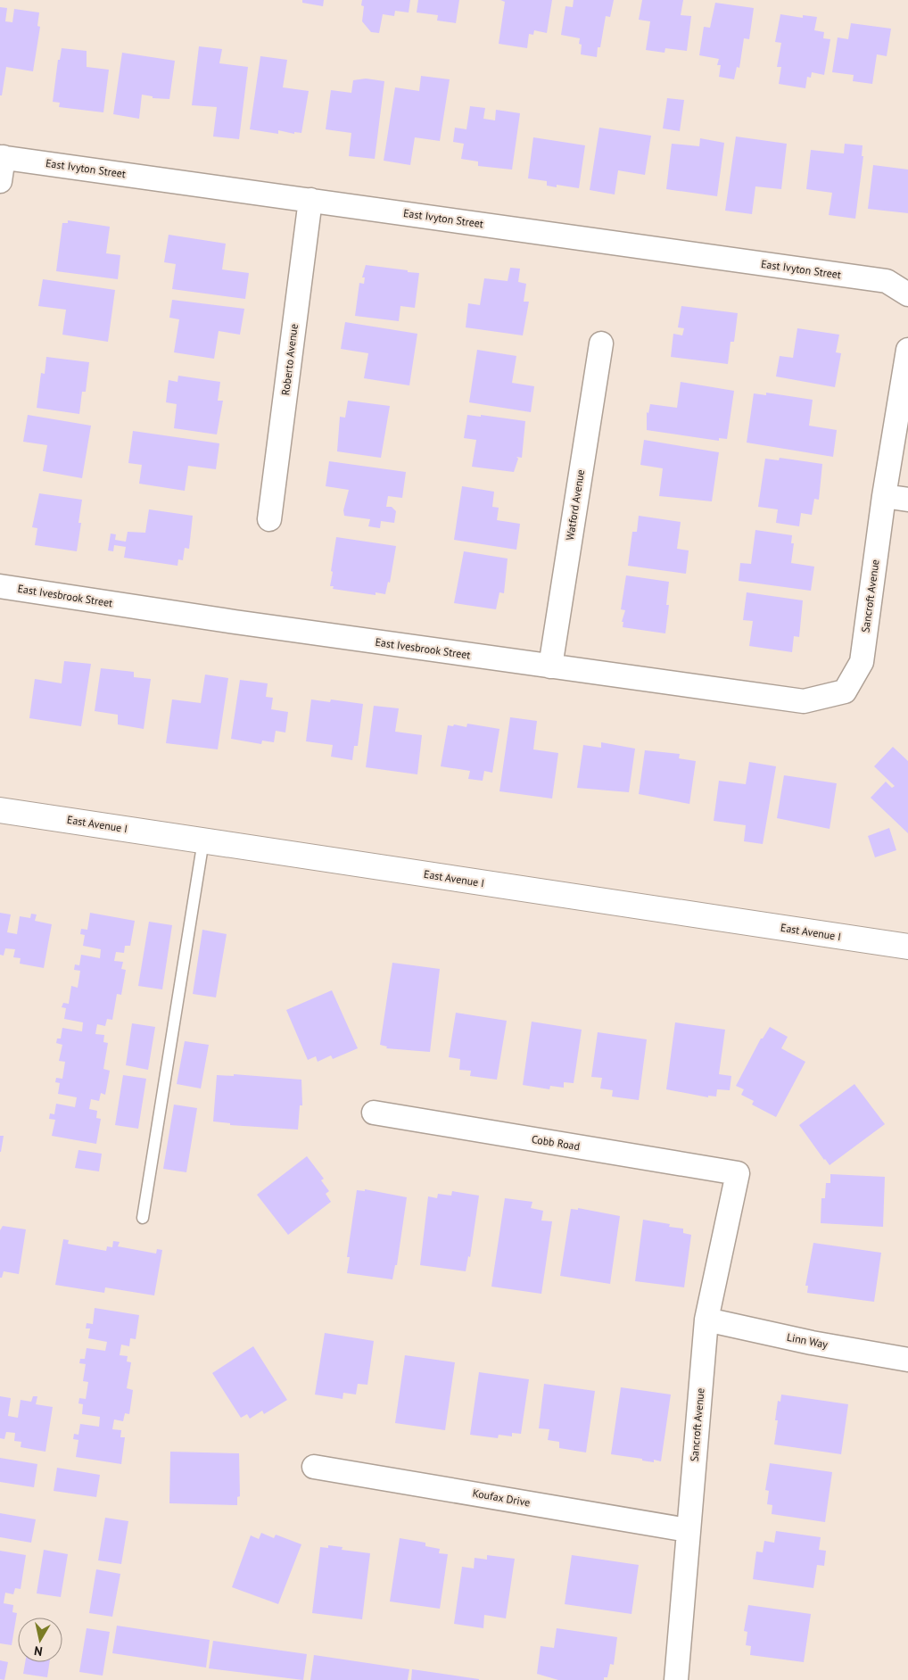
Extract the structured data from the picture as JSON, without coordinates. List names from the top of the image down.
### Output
{
  "streets": {
    "main road": ["East Avenue I"],
    "street": [
      "East Ivyton Street",
      "Roberto Avenue",
      "Watford Avenue",
      "East Ivesbrook Street",
      "Sancroft Avenue",
      "Cobb Road",
      "Linn Way",
      "Koufax Drive"
    ]
  },
  "crossings": [
    ["East Ivyton Street", "Roberto Avenue"],
    ["Watford Avenue", "East Ivesbrook Street"],
    ["East Ivesbrook Street", "Sancroft Avenue"],
    ["Sancroft Avenue", "Cobb Road"],
    ["Sancroft Avenue", "Linn Way"],
    ["Sancroft Avenue", "Koufax Drive"]
  ],
  "north": "bottom"
}
